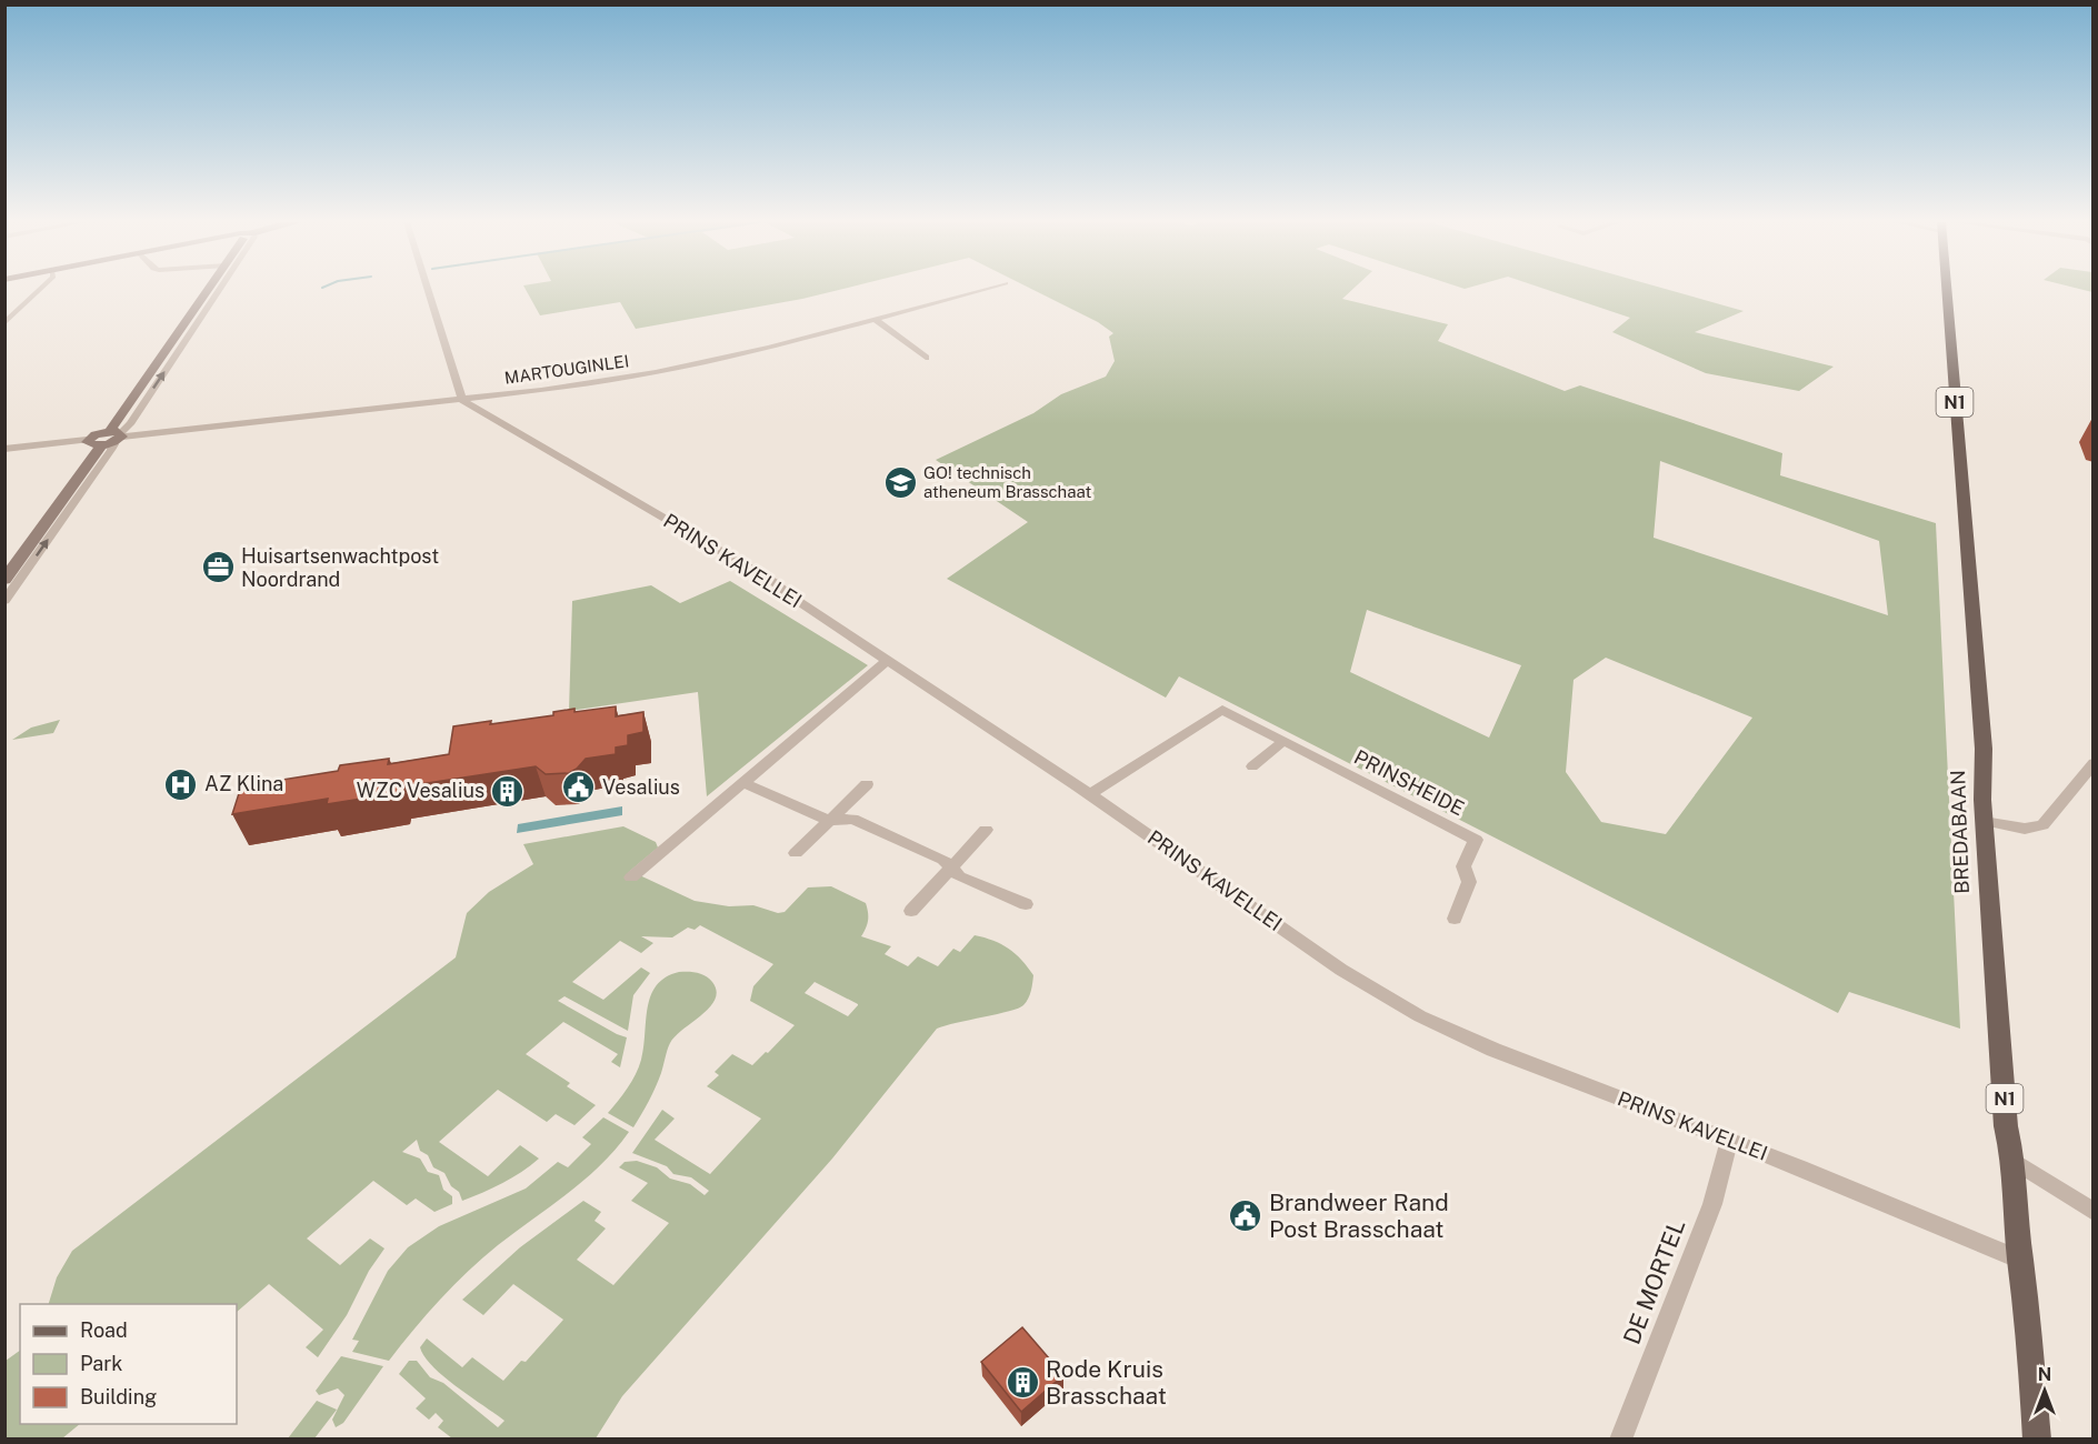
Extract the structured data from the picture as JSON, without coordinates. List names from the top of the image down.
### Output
{
  "streets": {
    "main road": ["N1", "BREDABAAN"],
    "street": [
      "MARTOUGINLEI",
      "PRINS KAVELLEI",
      "PRINSHEIDE",
      "DE MORTEL"
    ]
  },
  "crossings": [
    ["MARTOUGINLEI", "PRINS KAVELLEI"],
    ["PRINS KAVELLEI", "PRINSHEIDE"],
    ["PRINS KAVELLEI", "BREDABAAN"],
    ["PRINS KAVELLEI", "DE MORTEL"]
  ],
  "places": {
    "school or university": ["GO! technisch atheneum Brasschaat"],
    "office": ["Huisartsenwachtpost Noordrand"],
    "hospital": ["AZ Klina"],
    "public building": ["Vesalius", "Brandweer Rand Post Brasschaat"],
    "building": ["WZC Vesalius", "Rode Kruis Brasschaat"]
  },
  "legend": ["Road", "Park", "Building"],
  "north": "top"
}
